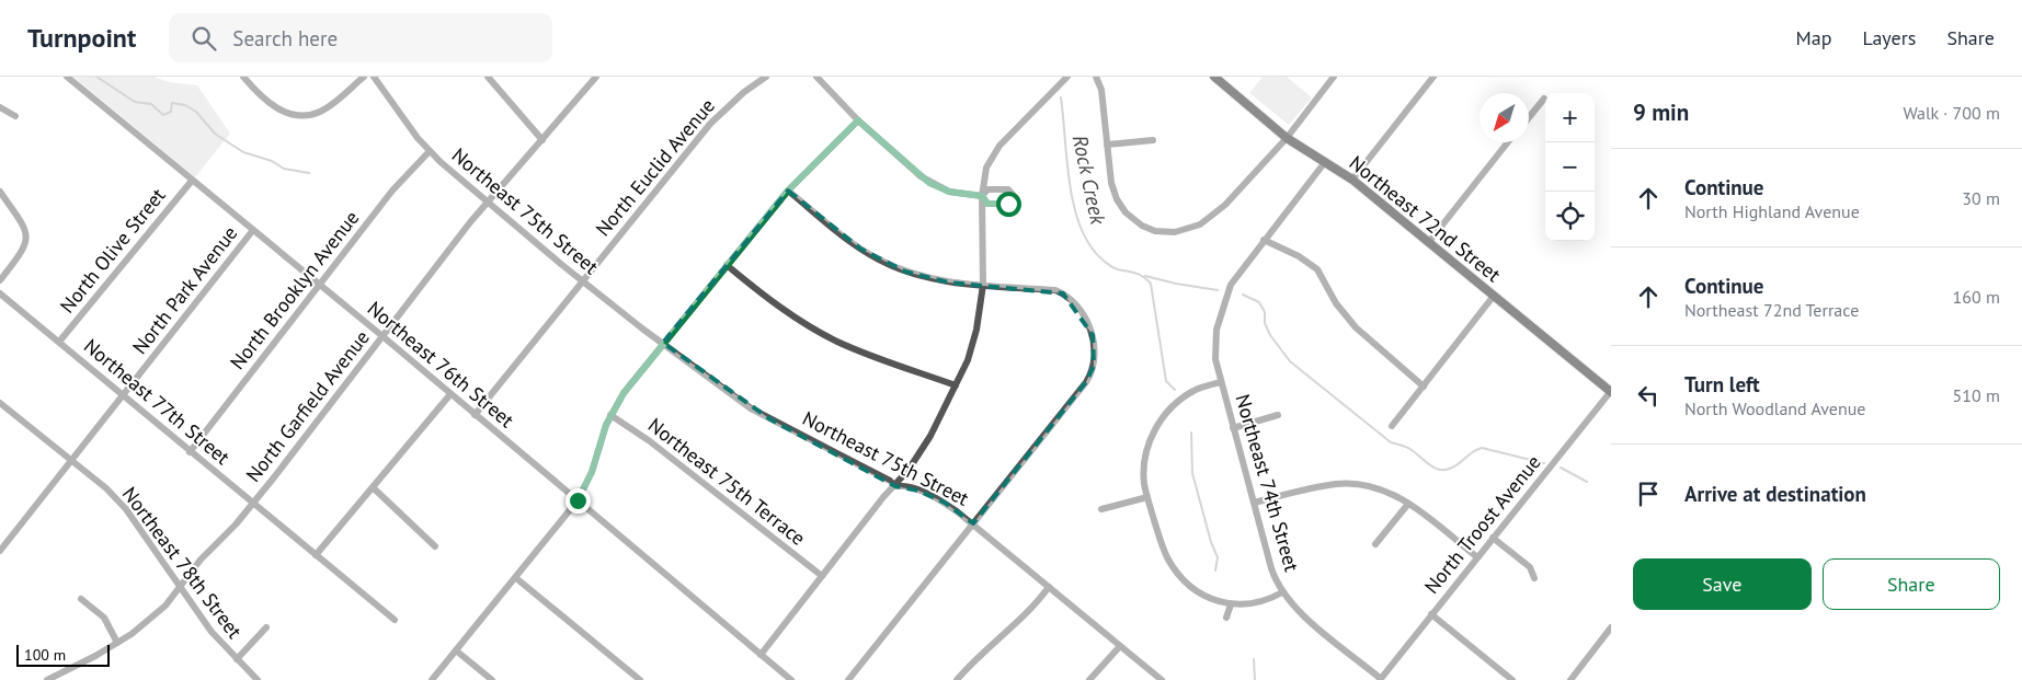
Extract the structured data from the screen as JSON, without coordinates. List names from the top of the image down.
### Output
{
  "streets": {
    "main road": ["Northeast 72nd Street"],
    "street": [
      "North Euclid Avenue",
      "Northeast 75th Street",
      "North Olive Street",
      "North Park Avenue",
      "North Brooklyn Avenue",
      "Northeast 76th Street",
      "Northeast 77th Street",
      "North Garfield Avenue",
      "Northeast 75th Terrace",
      "Northeast 74th Street",
      "North Troost Avenue",
      "Northeast 78th Street"
    ]
  },
  "crossings": [
    ["North Euclid Avenue", "Northeast 75th Street"],
    ["North Euclid Avenue", "Northeast 76th Street"],
    ["Northeast 75th Street", "North Brooklyn Avenue"],
    ["Northeast 75th Street", "North Garfield Avenue"],
    ["Northeast 72nd Street", "Northeast 74th Street"],
    ["Northeast 72nd Street", "North Troost Avenue"],
    ["North Olive Street", "Northeast 76th Street"],
    ["North Olive Street", "Northeast 77th Street"],
    ["North Park Avenue", "Northeast 76th Street"],
    ["North Park Avenue", "Northeast 77th Street"],
    ["North Park Avenue", "Northeast 78th Street"],
    ["North Brooklyn Avenue", "Northeast 76th Street"],
    ["North Brooklyn Avenue", "Northeast 77th Street"],
    ["Northeast 76th Street", "North Garfield Avenue"],
    ["Northeast 77th Street", "North Garfield Avenue"],
    ["North Garfield Avenue", "Northeast 78th Street"],
    ["Northeast 74th Street", "North Troost Avenue"]
  ],
  "water": ["Rock Creek"],
  "scale_bar": "100 m",
  "north": "bottom left",
  "page": {
    "header": "Turnpoint",
    "search": "Search here",
    "nav": ["Map", "Layers", "Share"],
    "heading": ["9 min", "Walk · 700 m"],
    "map_buttons": ["+", "−"],
    "list": [
      ["Continue", "North Highland Avenue", "30 m"],
      ["Continue", "Northeast 72nd Terrace", "160 m"],
      ["Turn left", "North Woodland Avenue", "510 m"],
      "Arrive at destination"
    ],
    "buttons": ["Save", "Share"],
    "scale": "100 m"
  }
}
